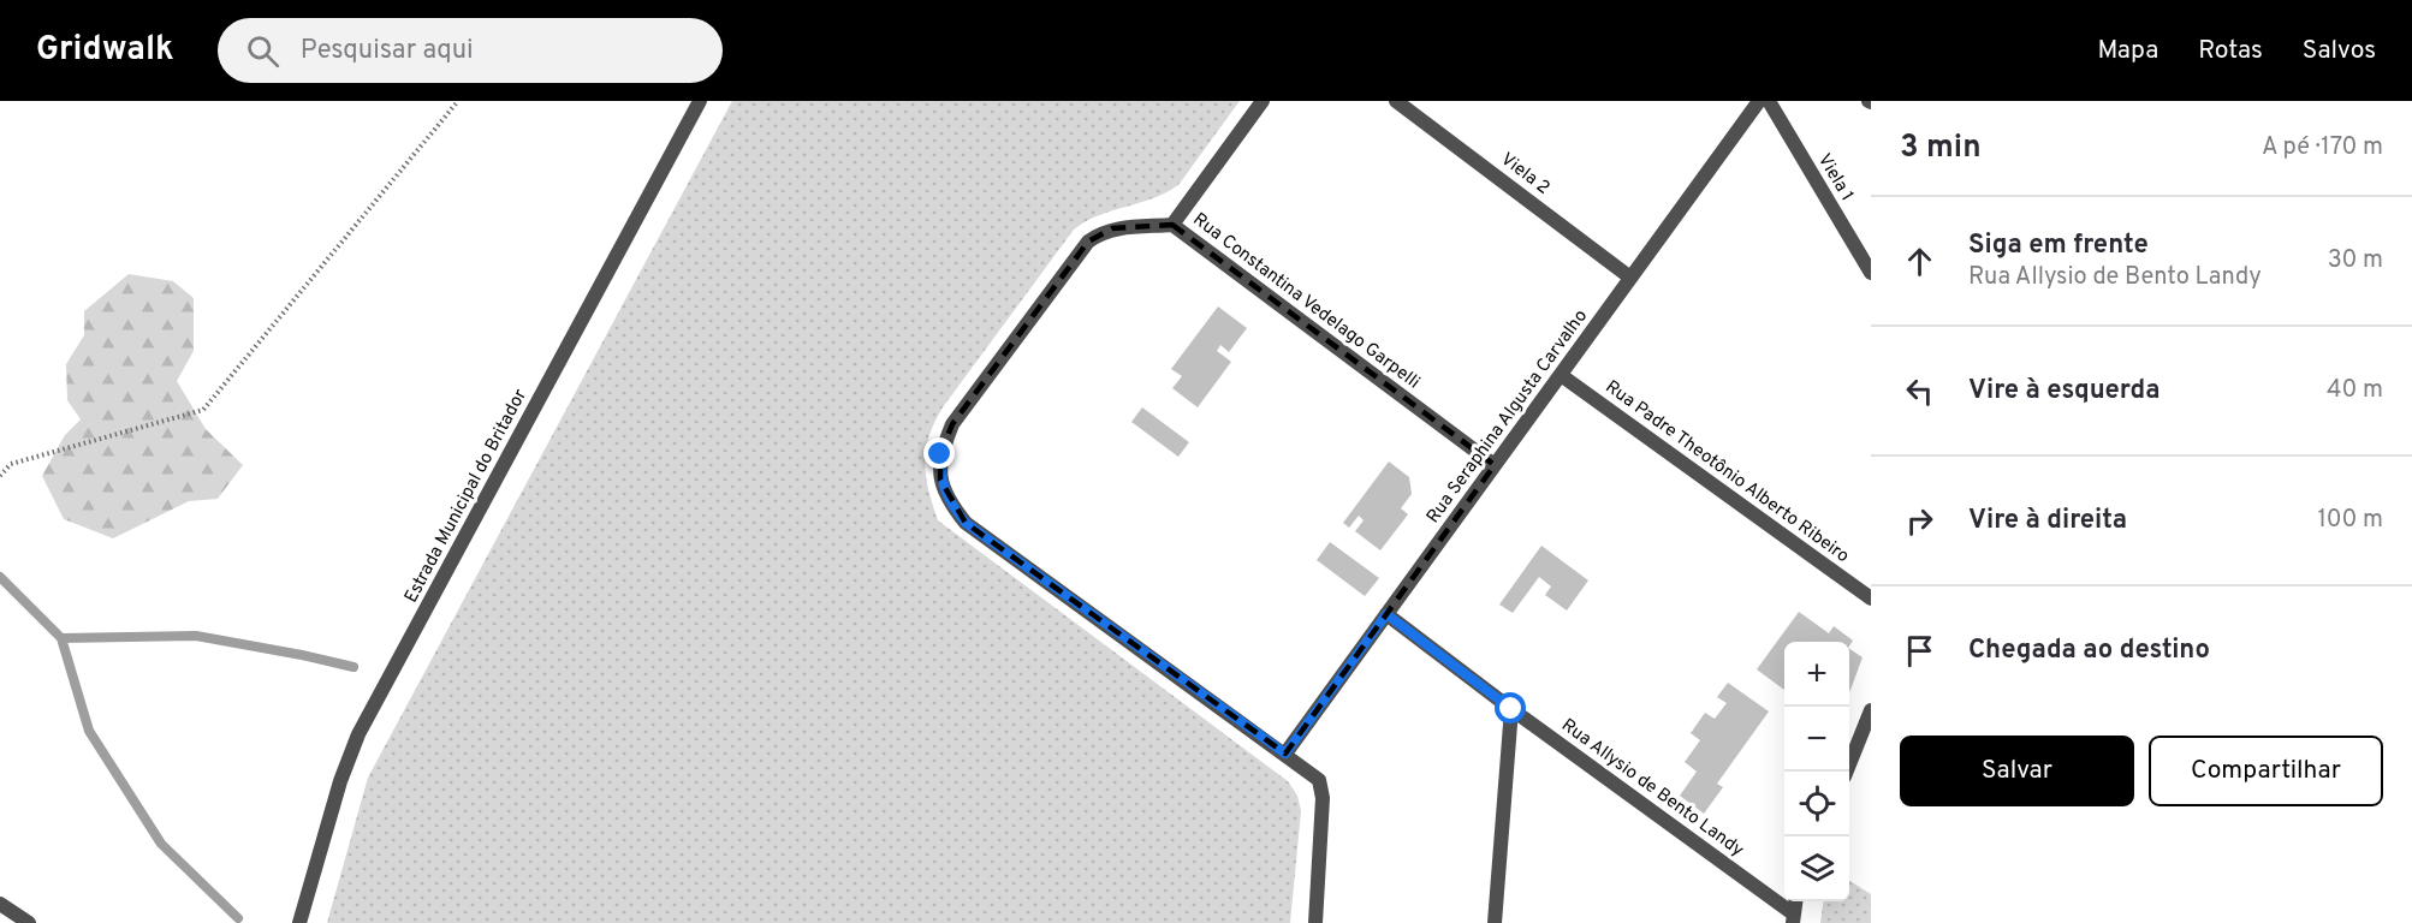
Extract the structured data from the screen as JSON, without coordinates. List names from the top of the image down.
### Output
{
  "streets": {
    "street": [
      "Viela 2",
      "Viela 1",
      "Rua Constantina Vedelago Garpelli",
      "Rua Seraphina Algusta Carvalho",
      "Rua Padre Theotônio Alberto Ribeiro",
      "Estrada Municipal do Britador",
      "Rua Allysio de Bento Landy"
    ]
  },
  "crossings": [
    ["Viela 2", "Rua Seraphina Algusta Carvalho"],
    ["Rua Constantina Vedelago Garpelli", "Rua Seraphina Algusta Carvalho"],
    ["Rua Seraphina Algusta Carvalho", "Rua Padre Theotônio Alberto Ribeiro"],
    ["Rua Seraphina Algusta Carvalho", "Rua Allysio de Bento Landy"]
  ],
  "page": {
    "header": "Gridwalk",
    "search": "Pesquisar aqui",
    "nav": ["Mapa", "Rotas", "Salvos"],
    "heading": ["3 min", "A pé · 170 m"],
    "list": [
      ["Siga em frente", "Rua Allysio de Bento Landy", "30 m"],
      ["Vire à esquerda", "40 m"],
      ["Vire à direita", "100 m"],
      "Chegada ao destino"
    ],
    "map_buttons": ["+", "−"],
    "buttons": ["Salvar", "Compartilhar"]
  }
}
